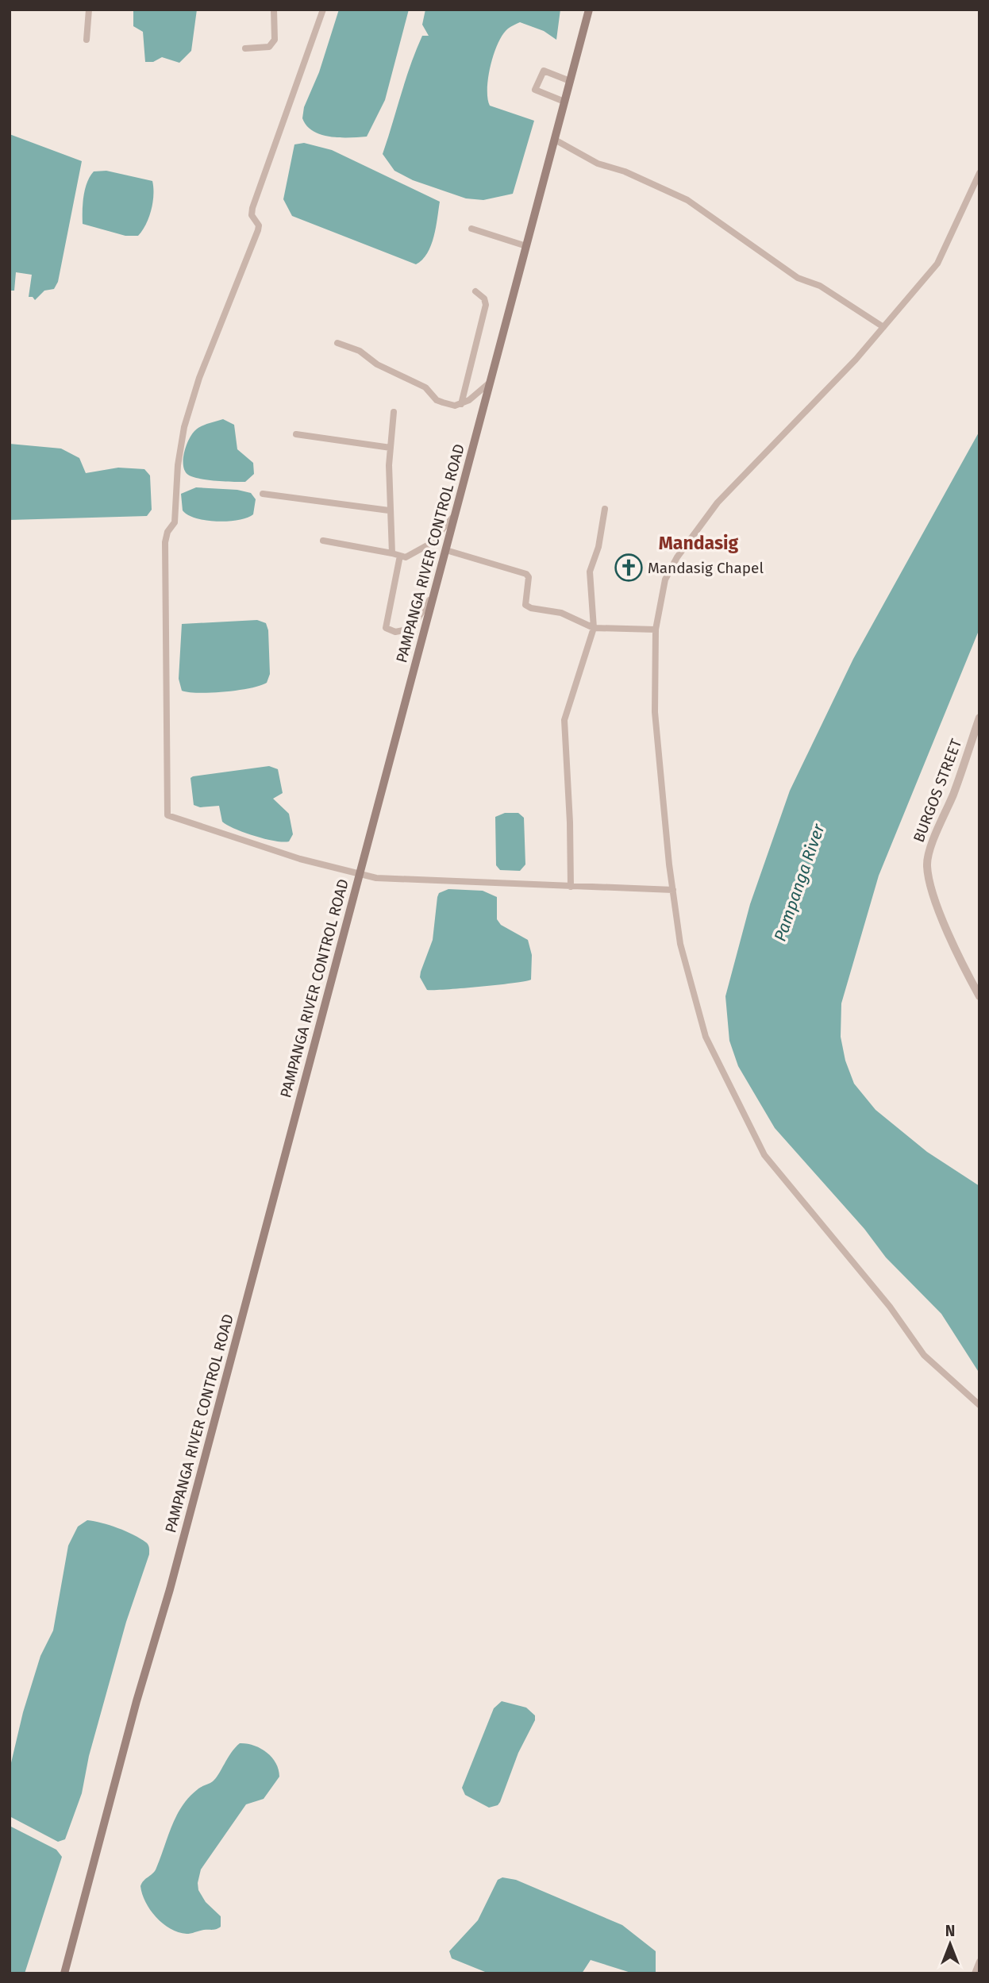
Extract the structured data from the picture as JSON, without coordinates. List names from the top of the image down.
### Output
{
  "streets": {
    "main road": ["PAMPANGA RIVER CONTROL ROAD"],
    "street": ["BURGOS STREET"]
  },
  "districts": ["Mandasig"],
  "water": ["Pampanga River"],
  "places": {
    "church": ["Mandasig Chapel"]
  },
  "north": "top"
}
